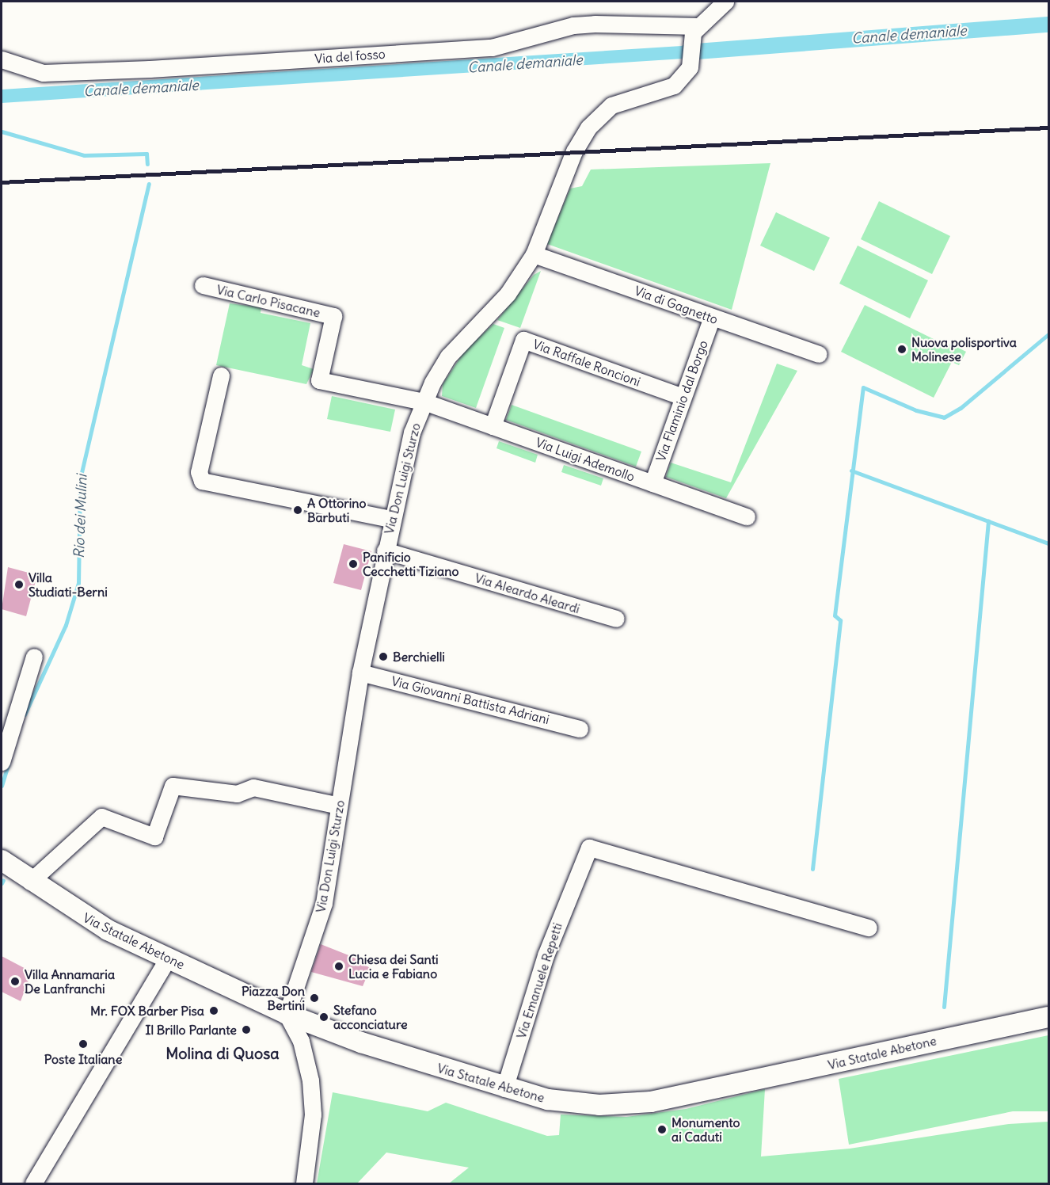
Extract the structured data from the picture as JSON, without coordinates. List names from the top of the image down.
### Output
{
  "streets": {
    "main road": ["Via Statale Abetone"],
    "street": [
      "Via del fosso",
      "Via Carlo Pisacane",
      "Via di Gagnetto",
      "Via Raffale Roncioni",
      "Via Flaminio dal Borgo",
      "Via Luigi Ademollo",
      "Via Don Luigi Sturzo",
      "Via Aleardo Aleardi",
      "Via Giovanni Battista Adriani",
      "Via Emanuele Repetti"
    ]
  },
  "crossings": [
    ["Via del fosso", "Via Don Luigi Sturzo"],
    ["Via Carlo Pisacane", "Via Luigi Ademollo"],
    ["Via Carlo Pisacane", "Via Don Luigi Sturzo"],
    ["Via di Gagnetto", "Via Flaminio dal Borgo"],
    ["Via di Gagnetto", "Via Don Luigi Sturzo"],
    ["Via Raffale Roncioni", "Via Flaminio dal Borgo"],
    ["Via Raffale Roncioni", "Via Luigi Ademollo"],
    ["Via Flaminio dal Borgo", "Via Luigi Ademollo"],
    ["Via Luigi Ademollo", "Via Don Luigi Sturzo"],
    ["Via Don Luigi Sturzo", "Via Aleardo Aleardi"],
    ["Via Don Luigi Sturzo", "Via Giovanni Battista Adriani"],
    ["Via Don Luigi Sturzo", "Via Statale Abetone"],
    ["Via Statale Abetone", "Via Emanuele Repetti"]
  ],
  "districts": ["Molina di Quosa"],
  "water": ["Canale demaniale", "Rio dei Mulini"],
  "places": [
    "Nuova polisportiva Molinese",
    "A Ottorino Barbuti",
    "Panificio Cecchetti Tiziano",
    "Villa Studiati-Berni",
    "Berchielli",
    "Chiesa dei Santi Lucia e Fabiano",
    "Villa Annamaria De Lanfranchi",
    "Piazza Don Bertini",
    "Mr. FOX Barber Pisa",
    "Stefano acconciature",
    "Il Brillo Parlante",
    "Poste Italiane",
    "Monumento ai Caduti"
  ]
}
